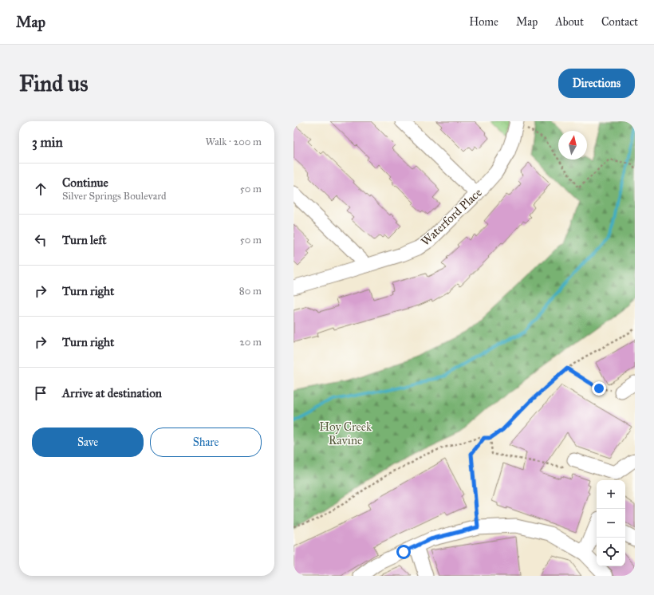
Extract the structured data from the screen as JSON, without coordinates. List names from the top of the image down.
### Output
{
  "streets": {
    "street": ["Waterford Place"]
  },
  "parks": ["Hoy Creek Ravine"],
  "north": "top",
  "page": {
    "header": "Map",
    "nav": [
      "Home",
      "Map",
      "About",
      "Contact"
    ],
    "buttons": [
      "Directions",
      ["Save", "Share"]
    ],
    "title": "Find us",
    "heading": ["3 min", "Walk · 200 m"],
    "list": [
      ["Continue", "Silver Springs Boulevard", "50 m"],
      ["Turn left", "50 m"],
      ["Turn right", "80 m"],
      ["Turn right", "20 m"],
      "Arrive at destination"
    ],
    "map_buttons": ["+", "−"]
  }
}
